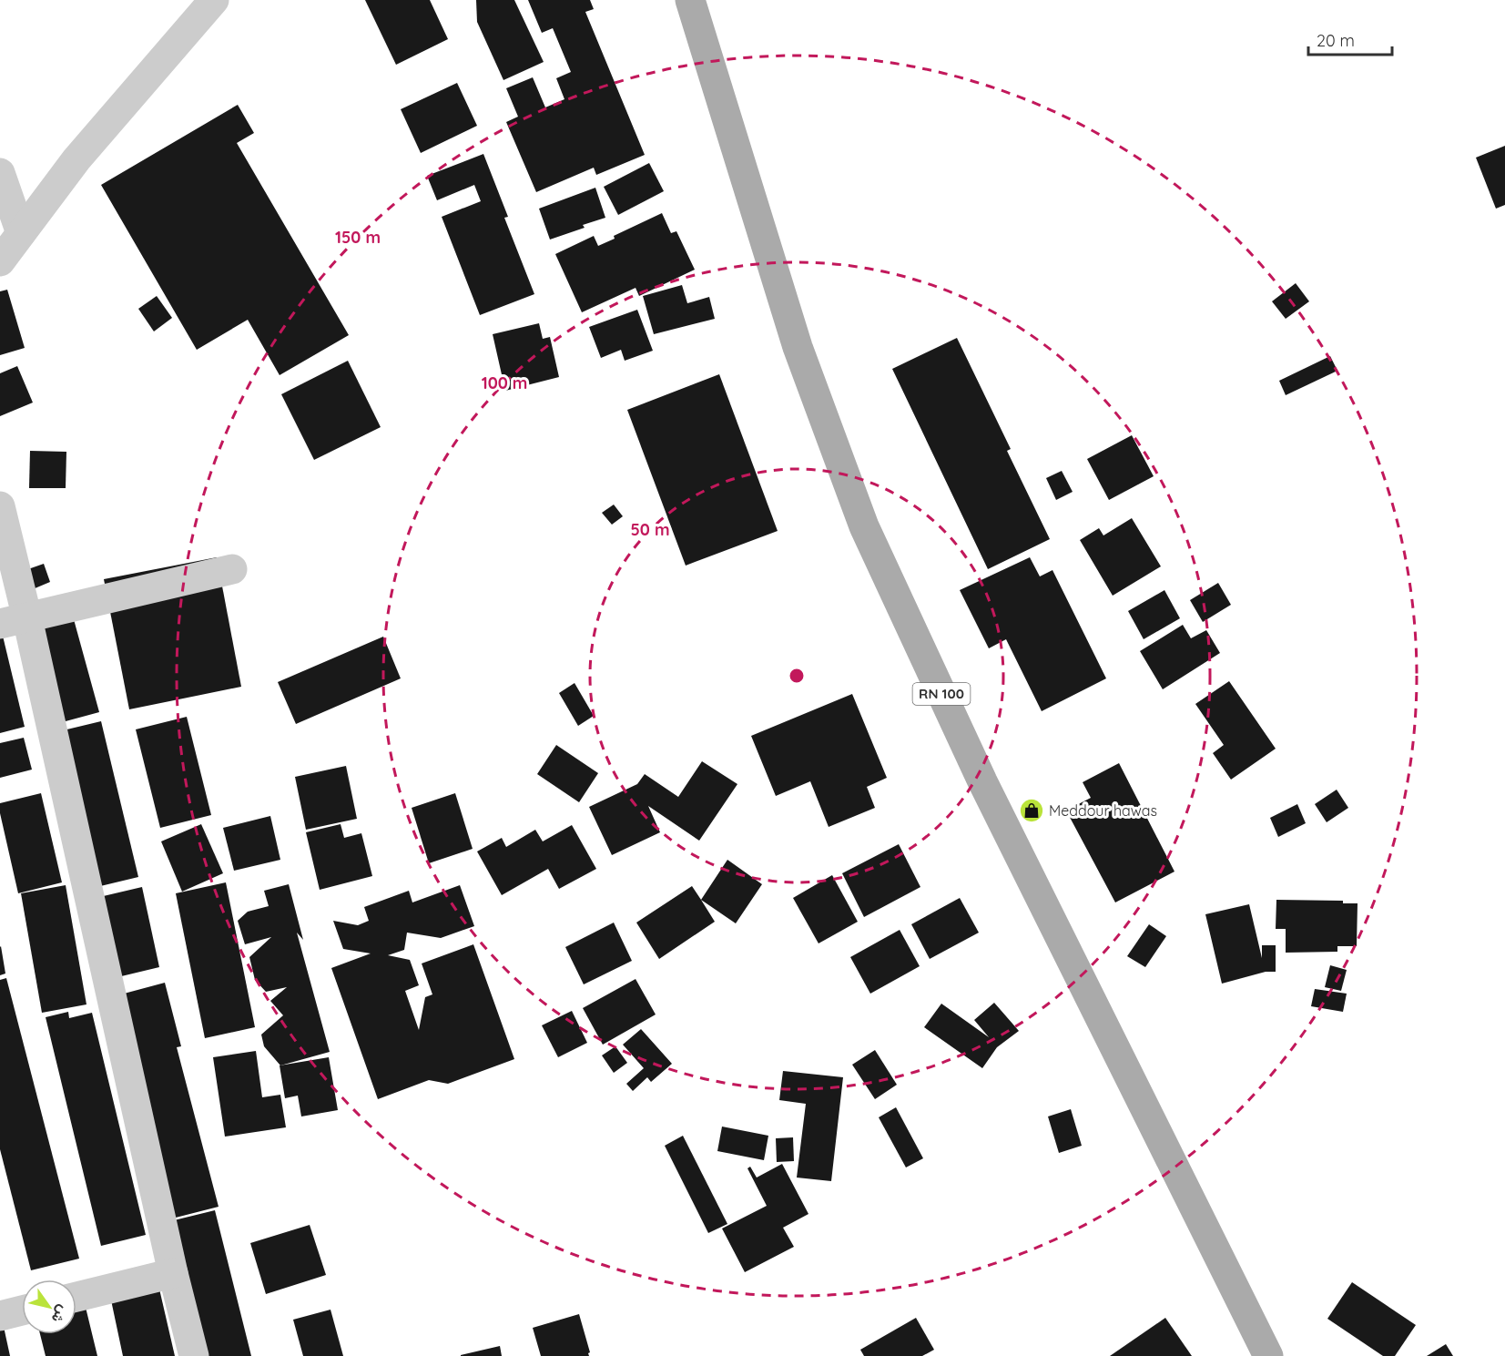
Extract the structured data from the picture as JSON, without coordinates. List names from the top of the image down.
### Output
{
  "streets": {
    "main road": ["RN 100"]
  },
  "places": {
    "shop": ["Meddour hawas"]
  },
  "scale_bar": "20 m",
  "north": "bottom right",
  "rings": ["150 m", "100 m", "50 m"]
}
